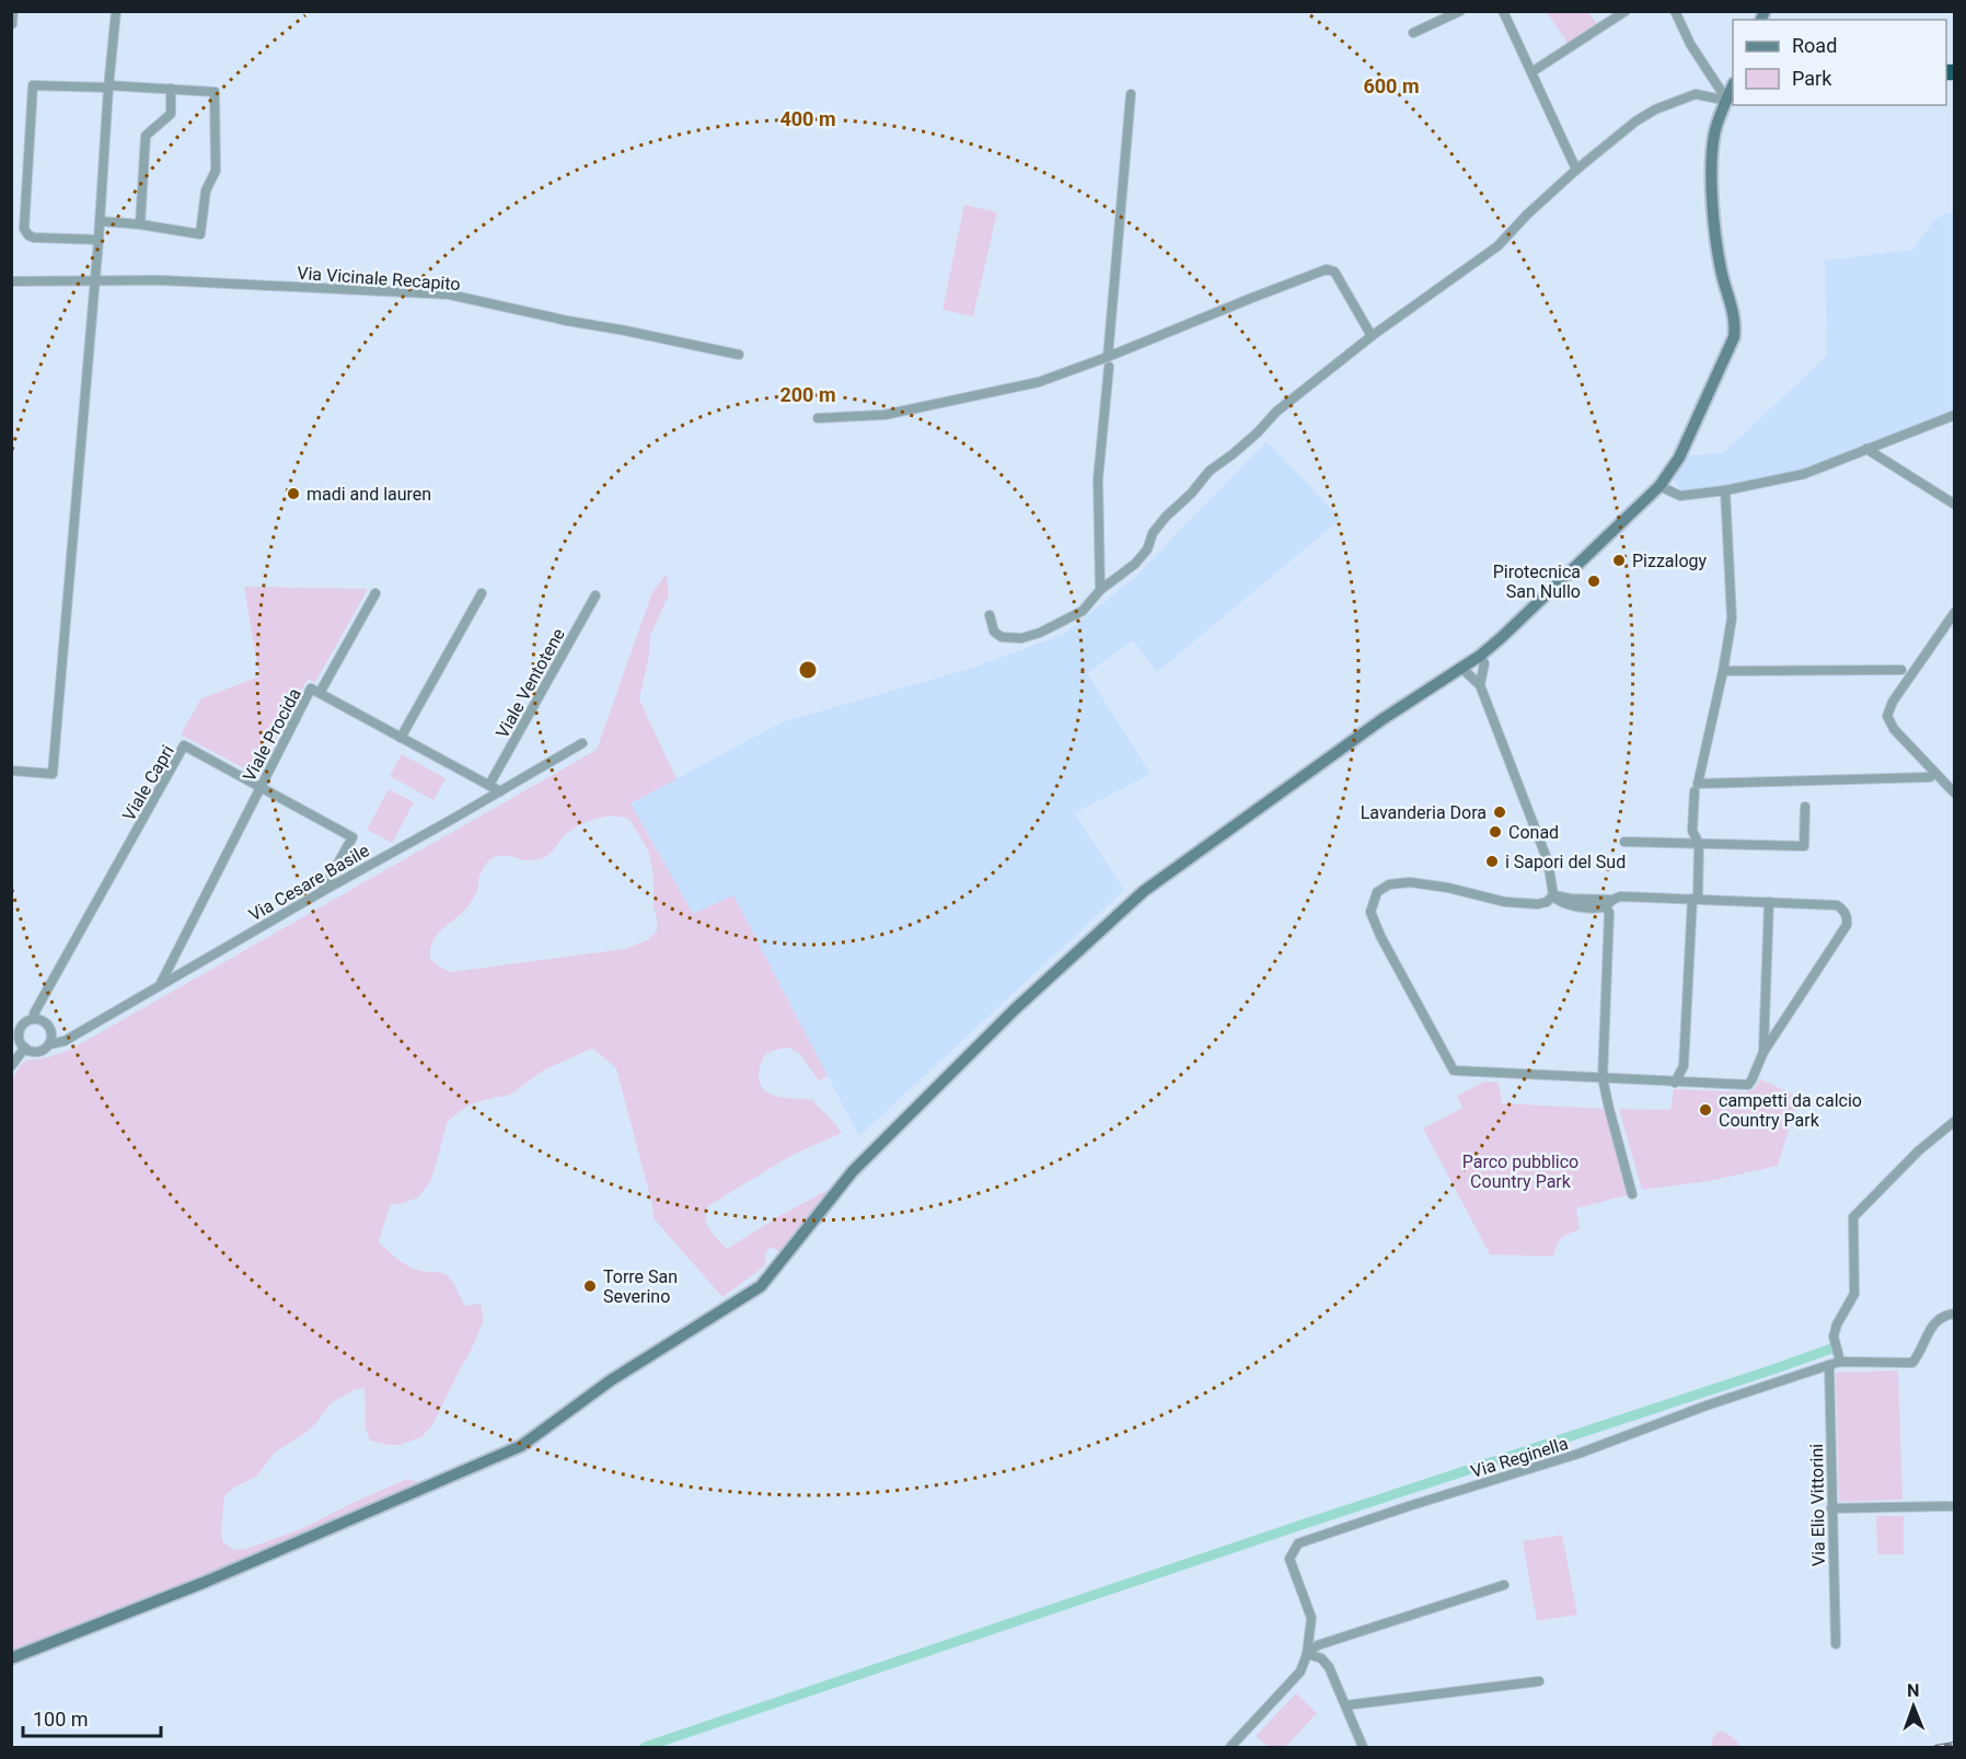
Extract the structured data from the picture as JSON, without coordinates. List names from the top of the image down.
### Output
{
  "streets": {
    "street": [
      "Via Vicinale Recapito",
      "Viale Ventotene",
      "Viale Procida",
      "Viale Capri",
      "Via Cesare Basile",
      "Via Reginella",
      "Via Elio Vittorini"
    ]
  },
  "crossings": [
    ["Viale Ventotene", "Viale Procida"],
    ["Viale Procida", "Viale Capri"],
    ["Viale Procida", "Via Cesare Basile"],
    ["Viale Capri", "Via Cesare Basile"],
    ["Via Reginella", "Via Elio Vittorini"]
  ],
  "parks": ["Parco pubblico Country Park"],
  "places": [
    "madi and lauren",
    "Pizzalogy",
    "Pirotecnica San Nullo",
    "Lavanderia Dora",
    "Conad",
    "i Sapori del Sud",
    "campetti da calcio Country Park",
    "Torre San Severino"
  ],
  "legend": ["Road", "Park"],
  "scale_bar": "100 m",
  "north": "top",
  "rings": ["600 m", "400 m", "200 m"]
}
